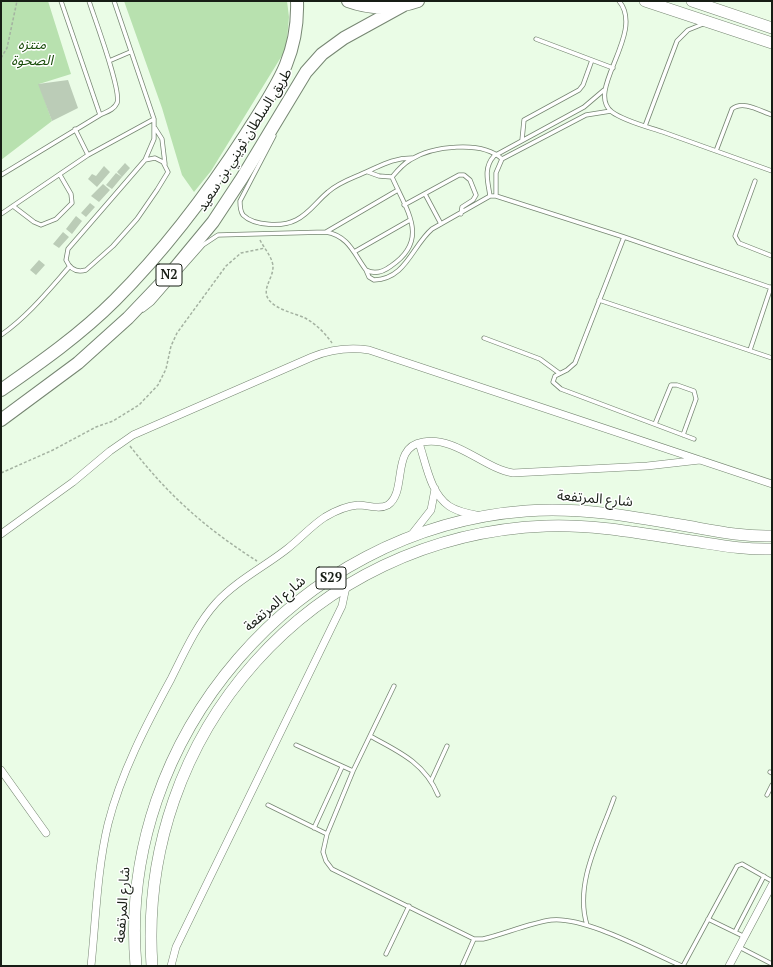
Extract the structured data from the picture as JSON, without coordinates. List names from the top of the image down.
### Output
{
  "streets": {
    "highway": ["طريق السلطان ثويني بن سعيد", "N2"],
    "main road": ["شارع المرتفعة", "S29"]
  },
  "crossings": [
    ["طريق السلطان ثويني بن سعيد", "N2"]
  ],
  "parks": ["منتزه الصحوة"]
}
